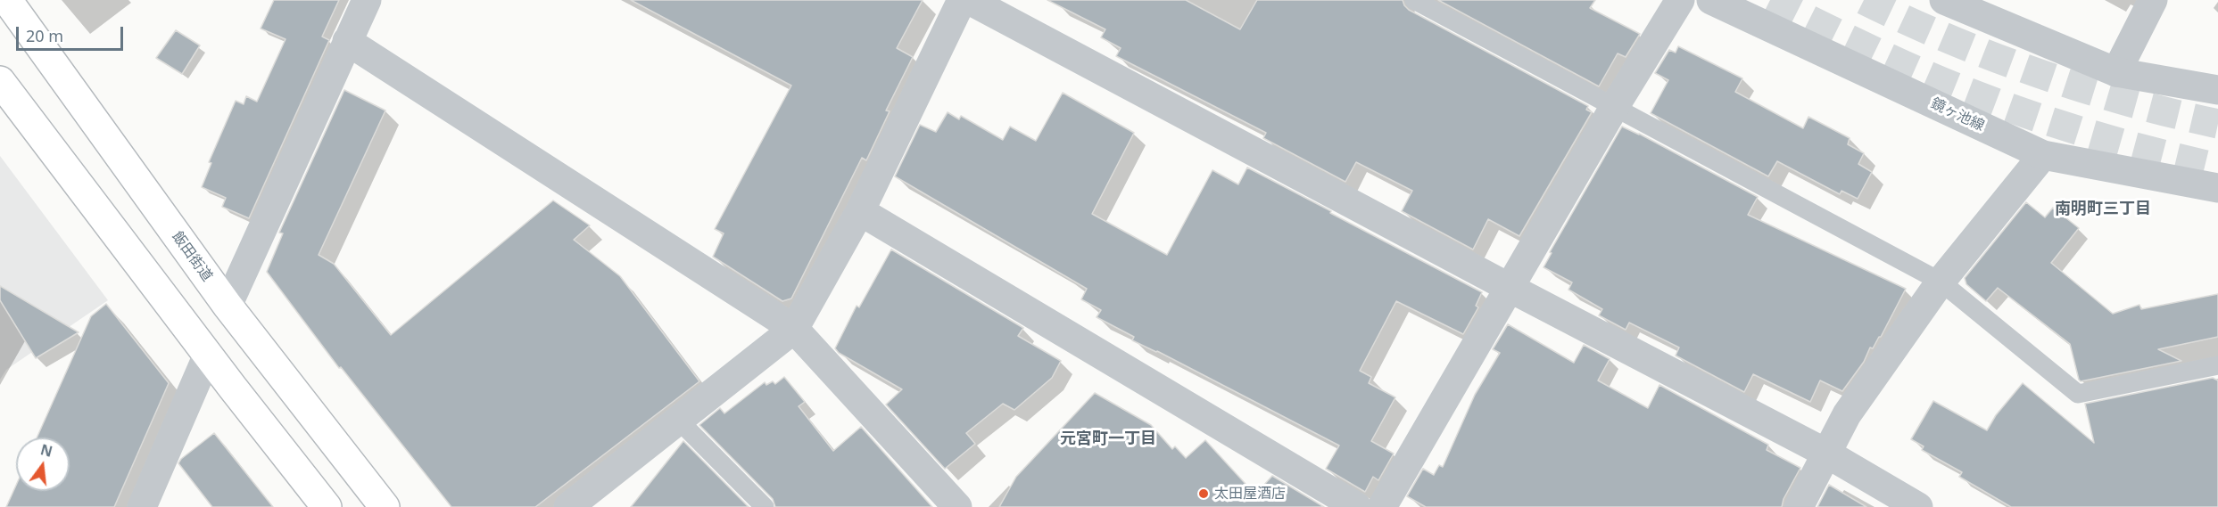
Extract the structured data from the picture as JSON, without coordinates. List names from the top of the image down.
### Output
{
  "streets": {
    "highway": ["飯田街道"],
    "street": ["鏡ヶ池線"]
  },
  "districts": ["南明町三丁目", "元宮町一丁目"],
  "places": ["太田屋酒店"],
  "scale_bar": "20 m",
  "north": "top"
}
